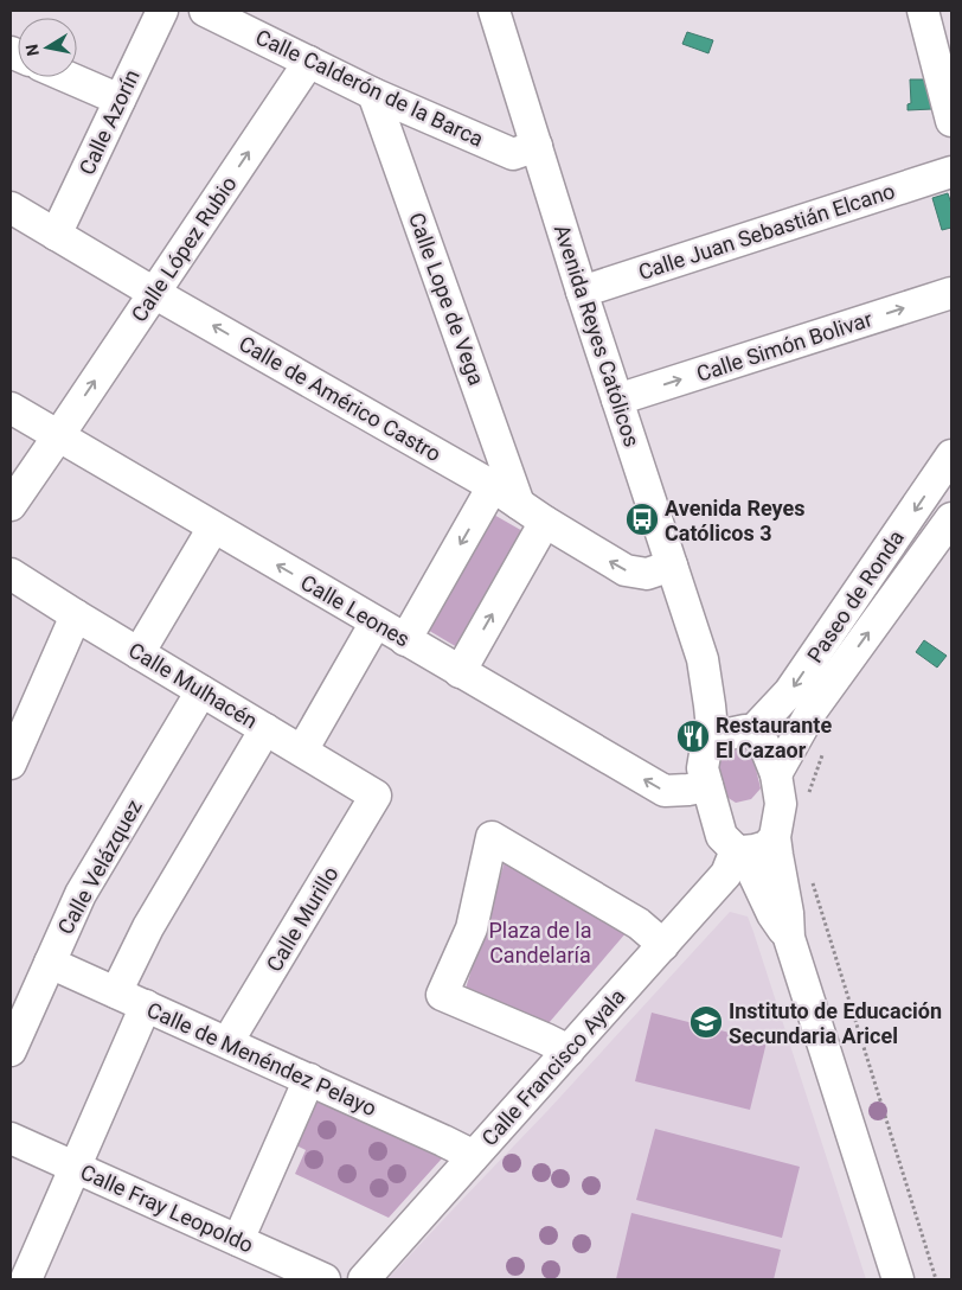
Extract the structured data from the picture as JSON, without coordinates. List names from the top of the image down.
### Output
{
  "streets": {
    "street": [
      "Calle Calderón de la Barca",
      "Calle Azorín",
      "Calle Juan Sebastián Elcano",
      "Calle López Rubio",
      "Calle Lope de Vega",
      "Avenida Reyes Católicos",
      "Calle Simón Bolivar",
      "Calle de Américo Castro",
      "Paseo de Ronda",
      "Calle Leones",
      "Calle Mulhacén",
      "Calle Velázquez",
      "Calle Murillo",
      "Calle de Menéndez Pelayo",
      "Calle Francisco Ayala",
      "Calle Fray Leopoldo"
    ]
  },
  "crossings": [
    ["Calle Calderón de la Barca", "Calle López Rubio"],
    ["Calle Calderón de la Barca", "Calle Lope de Vega"],
    ["Calle Calderón de la Barca", "Avenida Reyes Católicos"],
    ["Calle Azorín", "Calle de Américo Castro"],
    ["Calle Juan Sebastián Elcano", "Avenida Reyes Católicos"],
    ["Calle López Rubio", "Calle de Américo Castro"],
    ["Calle López Rubio", "Calle Leones"],
    ["Calle Lope de Vega", "Calle de Américo Castro"],
    ["Avenida Reyes Católicos", "Calle Simón Bolivar"],
    ["Avenida Reyes Católicos", "Calle de Américo Castro"],
    ["Avenida Reyes Católicos", "Paseo de Ronda"],
    ["Avenida Reyes Católicos", "Calle Leones"],
    ["Avenida Reyes Católicos", "Calle Francisco Ayala"],
    ["Paseo de Ronda", "Calle Leones"],
    ["Paseo de Ronda", "Calle Francisco Ayala"],
    ["Calle Leones", "Calle Francisco Ayala"],
    ["Calle Mulhacén", "Calle Velázquez"],
    ["Calle Mulhacén", "Calle Murillo"],
    ["Calle Velázquez", "Calle de Menéndez Pelayo"],
    ["Calle Murillo", "Calle de Menéndez Pelayo"],
    ["Calle de Menéndez Pelayo", "Calle Francisco Ayala"]
  ],
  "one_way": [
    "Calle López Rubio",
    "Calle Simón Bolivar",
    "Calle de Américo Castro",
    "Calle Leones"
  ],
  "parks": ["Plaza de la Candelaría"],
  "places": {
    "bus stop": ["Avenida Reyes Católicos 3"],
    "restaurant": ["Restaurante El Cazaor"],
    "school or university": ["Instituto de Educación Secundaria Aricel"]
  },
  "north": "left"
}
